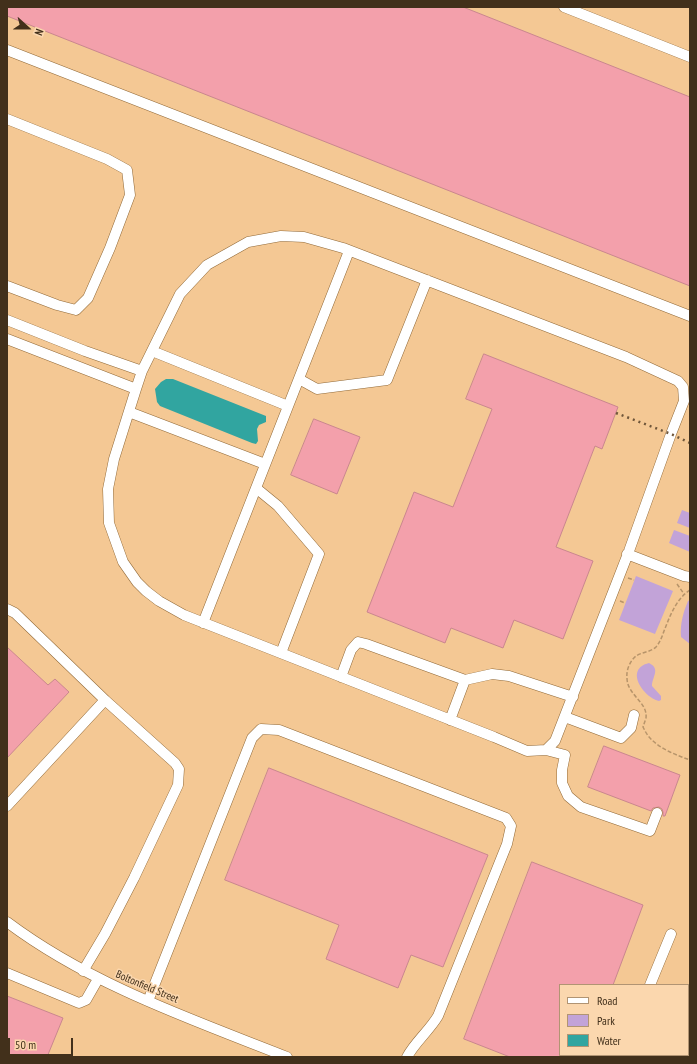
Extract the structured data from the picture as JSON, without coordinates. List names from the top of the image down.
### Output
{
  "streets": {
    "street": ["Boltonfield Street"]
  },
  "legend": ["Road", "Park", "Water"],
  "scale_bar": "50 m",
  "north": "right"
}
